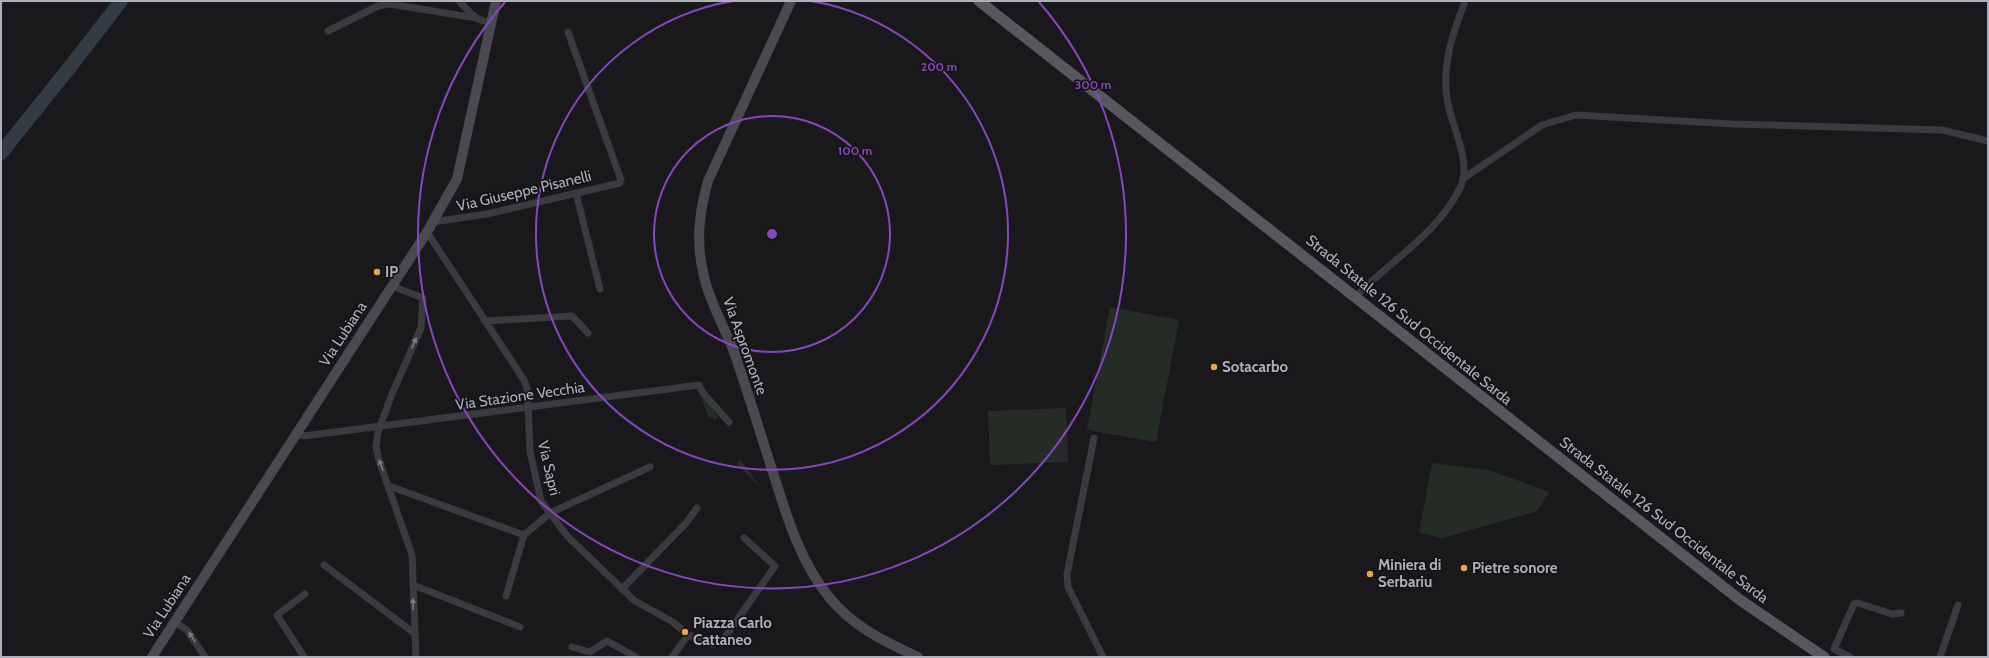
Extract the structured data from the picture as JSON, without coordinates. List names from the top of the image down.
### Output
{
  "streets": {
    "main road": ["Strada Statale 126 Sud Occidentale Sarda"],
    "street": [
      "Via Giuseppe Pisanelli",
      "Via Lubiana",
      "Via Aspromonte",
      "Via Stazione Vecchia",
      "Via Sapri"
    ]
  },
  "crossings": [
    ["Via Giuseppe Pisanelli", "Via Lubiana"],
    ["Via Lubiana", "Via Stazione Vecchia"],
    ["Via Lubiana", "Via Sapri"],
    ["Via Stazione Vecchia", "Via Sapri"]
  ],
  "places": [
    "IP",
    "Sotacarbo",
    "Pietre sonore",
    "Miniera di Serbariu",
    "Piazza Carlo Cattaneo"
  ],
  "rings": ["200 m", "300 m", "100 m"]
}
